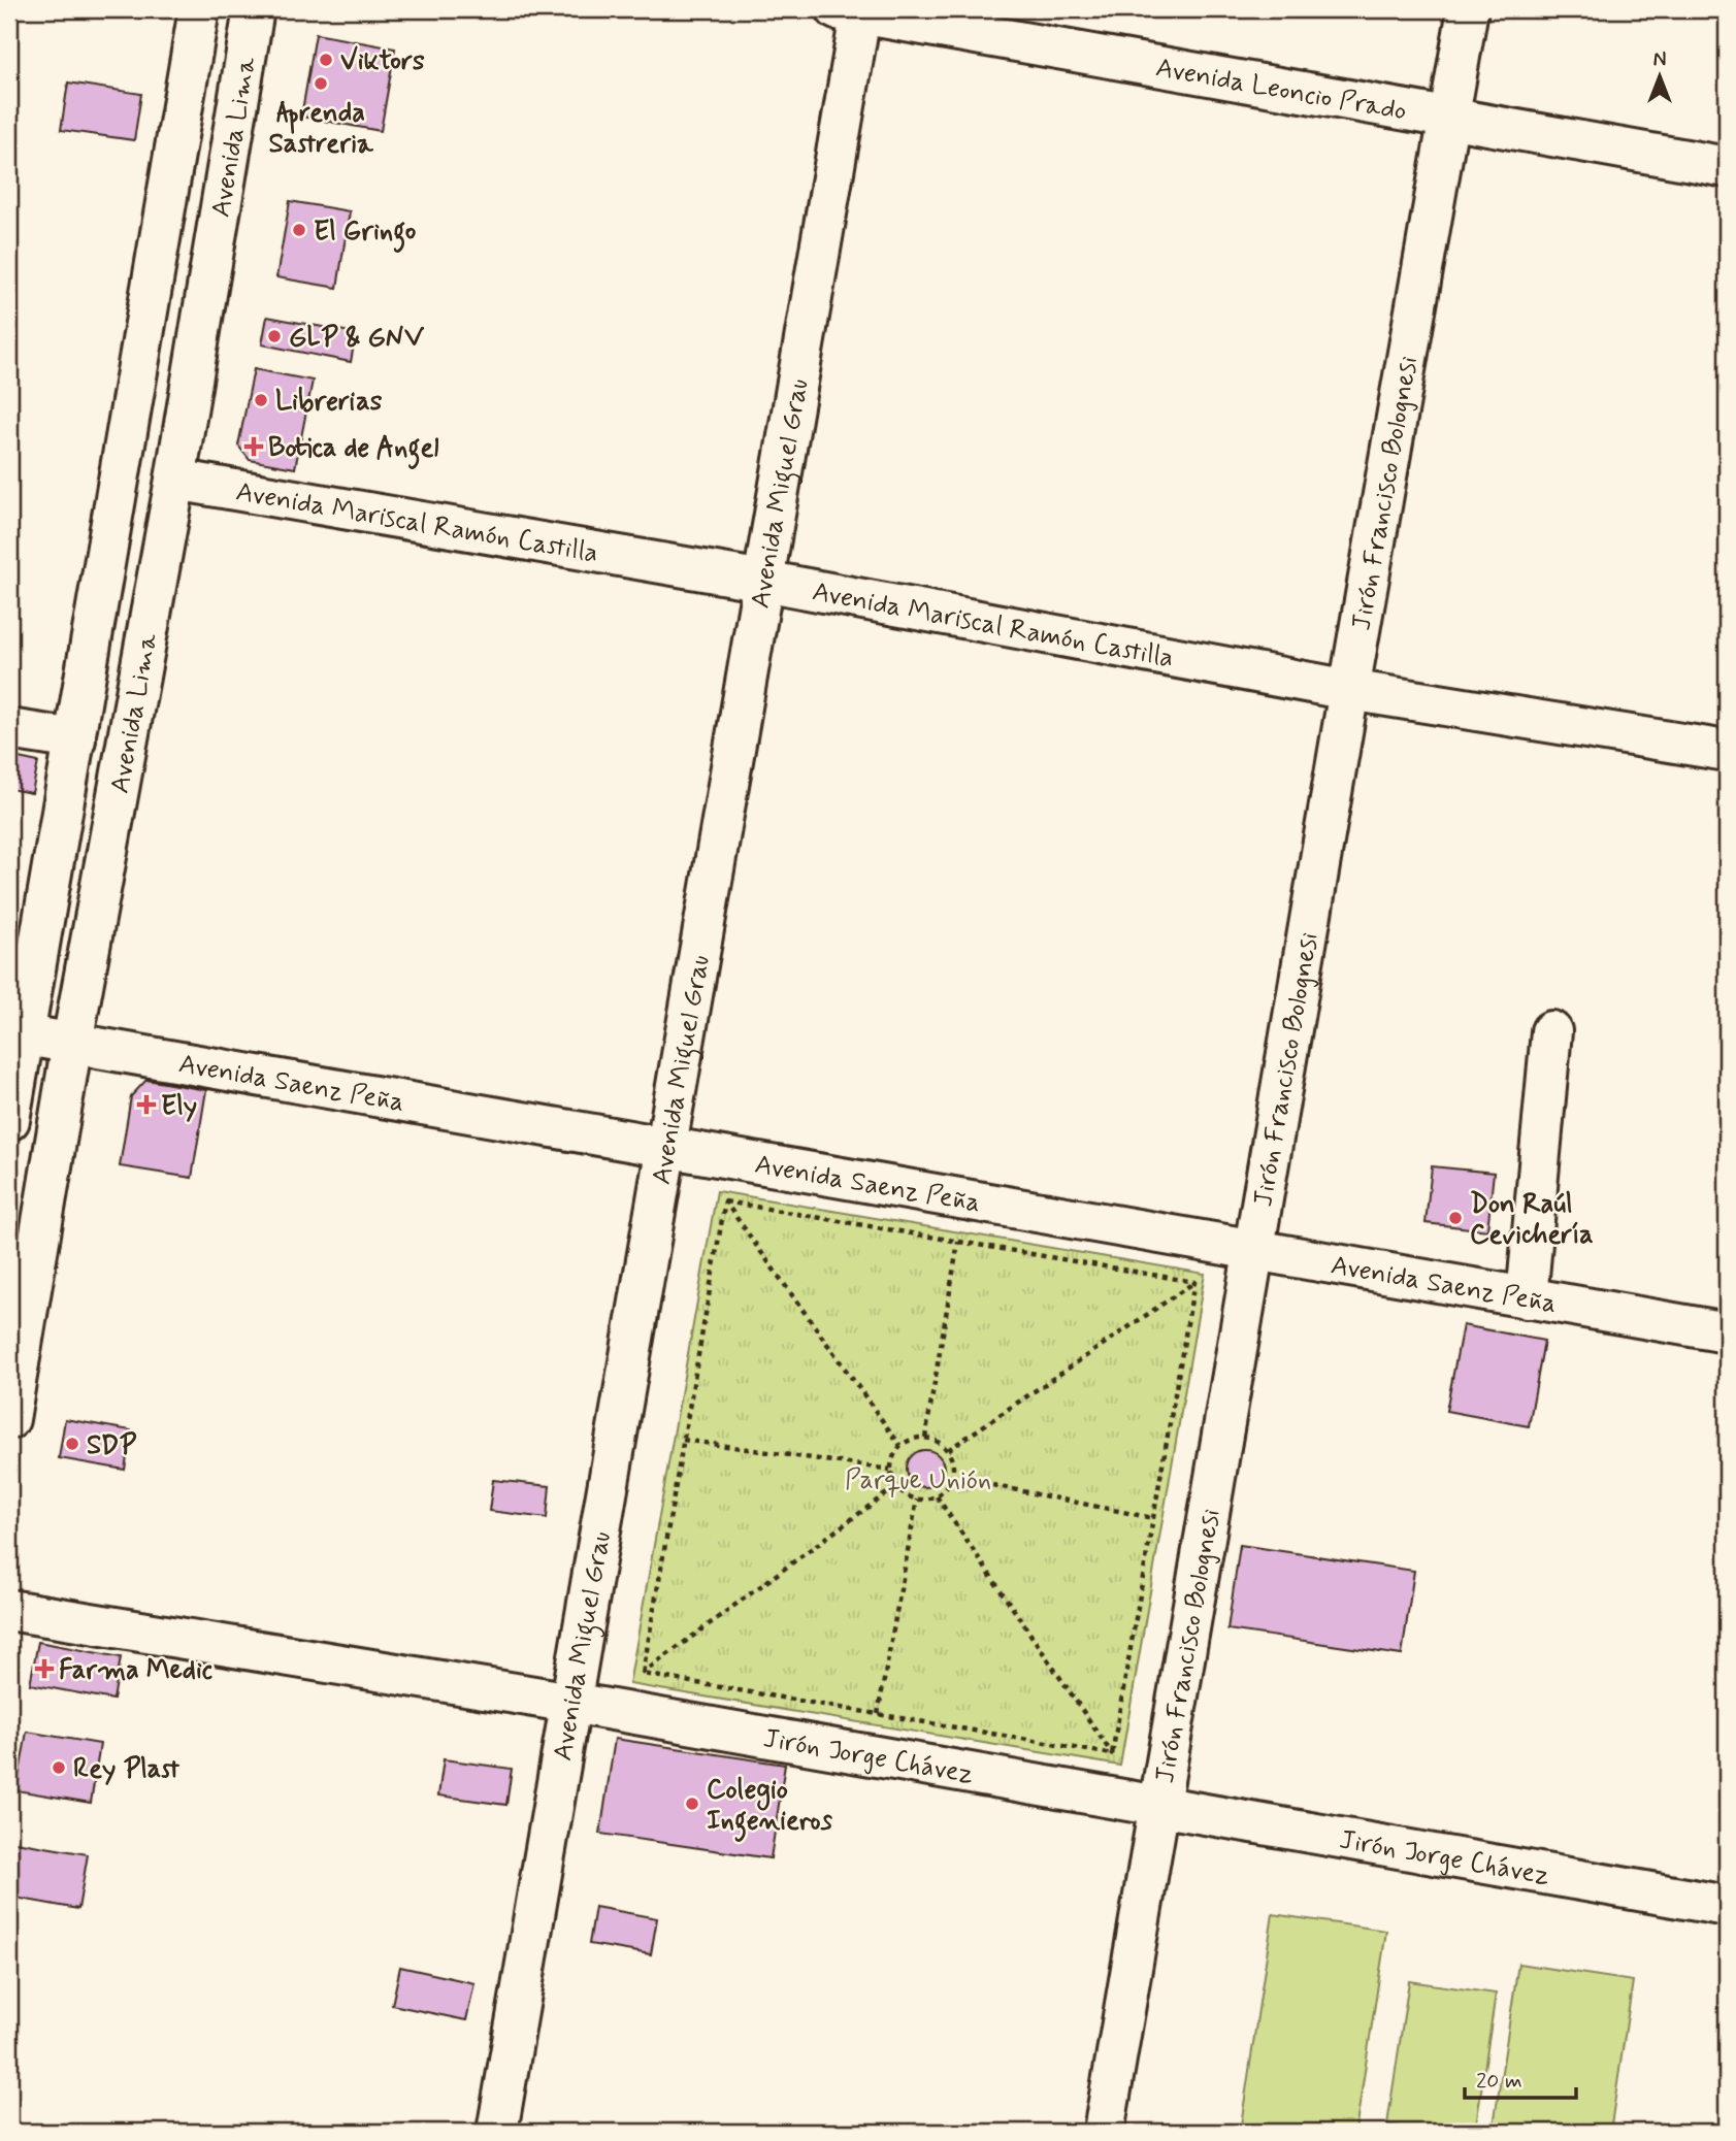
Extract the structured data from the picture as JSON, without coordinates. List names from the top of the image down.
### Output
{
  "streets": {
    "street": [
      "Avenida Leoncio Prado",
      "Avenida Lima",
      "Avenida Miguel Grau",
      "Jirón Francisco Bolognesi",
      "Avenida Mariscal Ramón Castilla",
      "Avenida Saenz Peña",
      "Jirón Jorge Chávez"
    ]
  },
  "crossings": [
    ["Avenida Leoncio Prado", "Avenida Miguel Grau"],
    ["Avenida Leoncio Prado", "Jirón Francisco Bolognesi"],
    ["Avenida Lima", "Avenida Mariscal Ramón Castilla"],
    ["Avenida Lima", "Avenida Saenz Peña"],
    ["Avenida Miguel Grau", "Avenida Mariscal Ramón Castilla"],
    ["Avenida Miguel Grau", "Avenida Saenz Peña"],
    ["Avenida Miguel Grau", "Jirón Jorge Chávez"],
    ["Jirón Francisco Bolognesi", "Avenida Mariscal Ramón Castilla"],
    ["Jirón Francisco Bolognesi", "Avenida Saenz Peña"],
    ["Jirón Francisco Bolognesi", "Jirón Jorge Chávez"]
  ],
  "parks": ["Parque Unión"],
  "places": {
    "other": [
      "Viktors",
      "Aprenda Sastreria",
      "El Gringo",
      "GLP & GNV",
      "Librerias",
      "Don Raúl Cevichería",
      "SDP",
      "Rey Plast",
      "Colegio Ingenieros"
    ],
    "health": ["Botica de Angel", "Ely", "Farma Medic"]
  },
  "scale_bar": "20 m",
  "north": "top"
}
